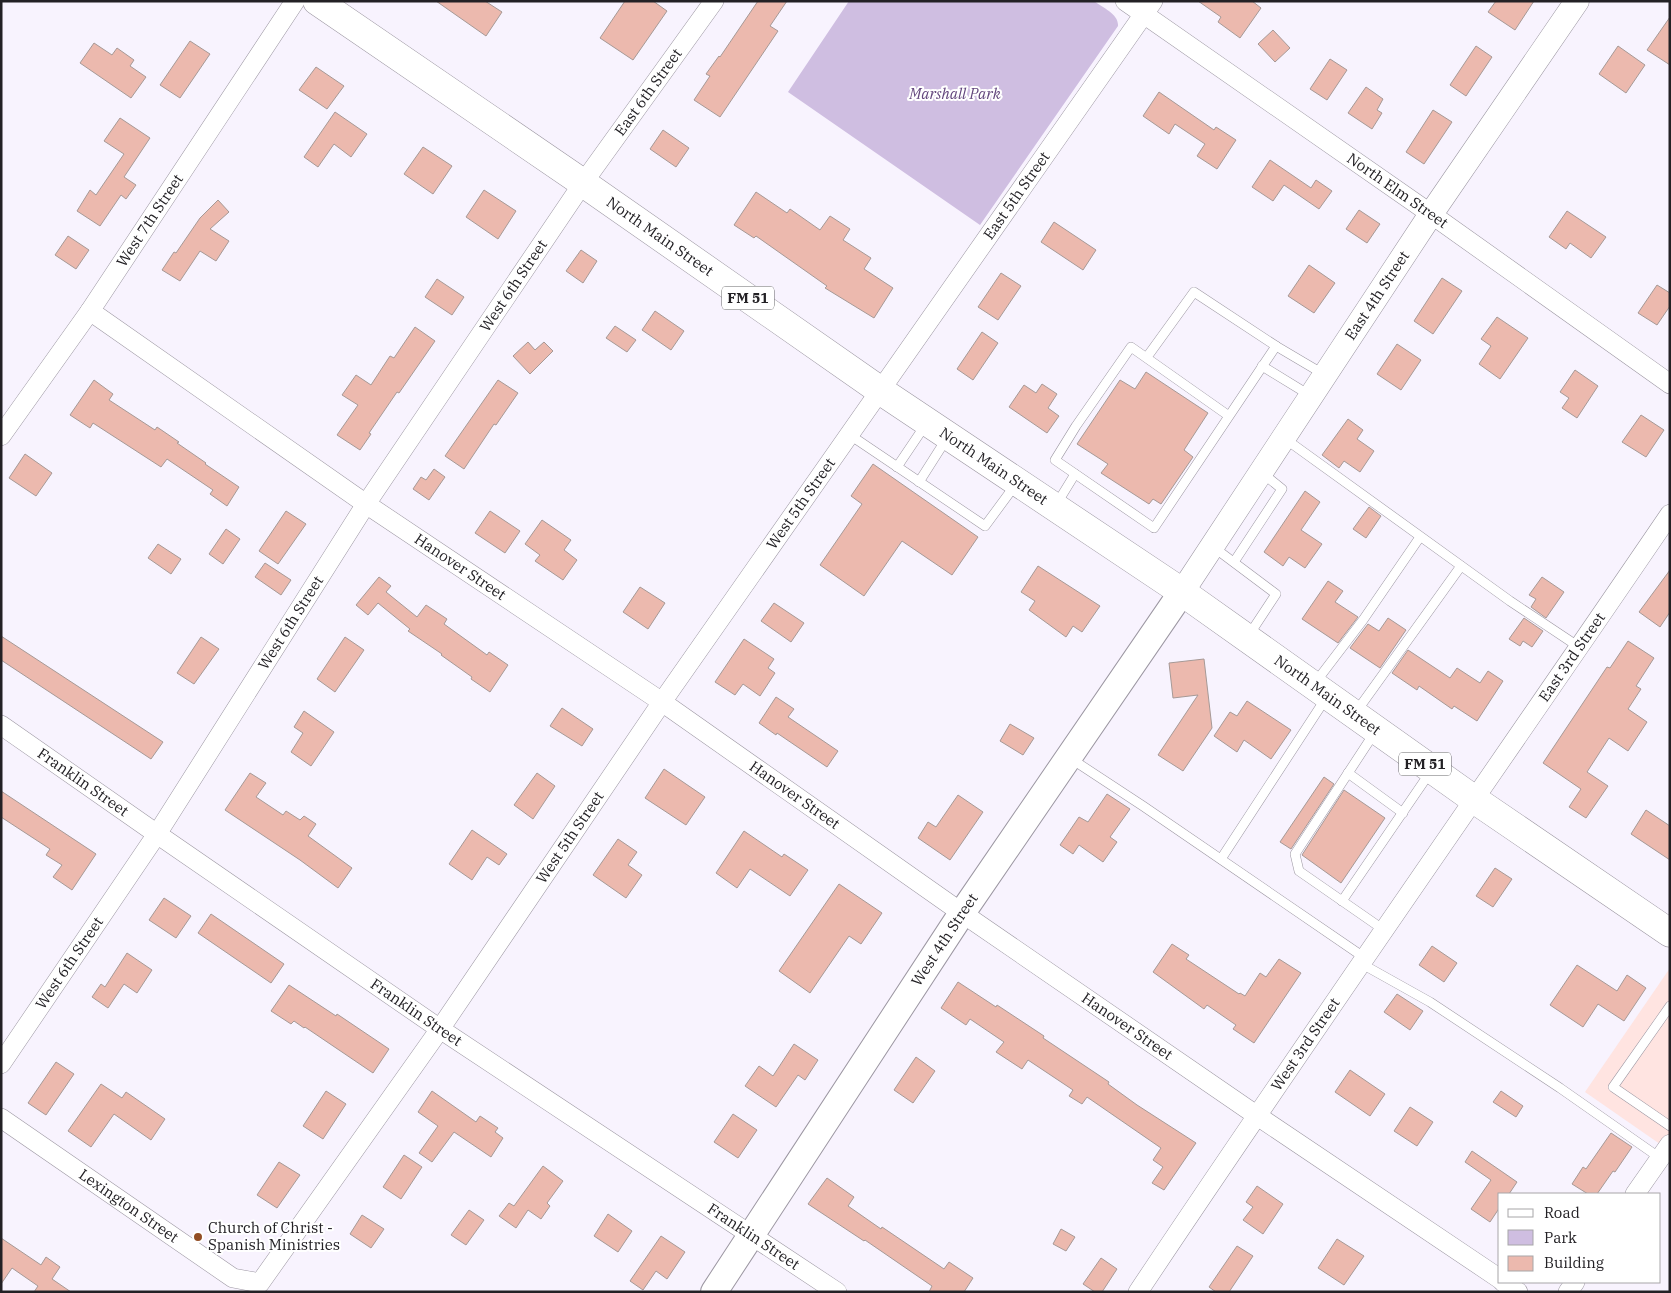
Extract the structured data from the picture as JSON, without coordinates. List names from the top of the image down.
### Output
{
  "streets": {
    "main road": ["North Main Street", "FM 51", "West 4th Street"],
    "street": [
      "East 6th Street",
      "North Elm Street",
      "East 5th Street",
      "West 7th Street",
      "West 6th Street",
      "East 4th Street",
      "West 5th Street",
      "Hanover Street",
      "East 3rd Street",
      "Franklin Street",
      "West 3rd Street",
      "Lexington Street"
    ]
  },
  "crossings": [
    ["East 6th Street", "North Main Street"],
    ["East 6th Street", "West 6th Street"],
    ["North Elm Street", "East 5th Street"],
    ["North Elm Street", "East 4th Street"],
    ["East 5th Street", "North Main Street"],
    ["East 5th Street", "West 5th Street"],
    ["West 7th Street", "Hanover Street"],
    ["North Main Street", "West 6th Street"],
    ["North Main Street", "East 4th Street"],
    ["North Main Street", "West 5th Street"],
    ["North Main Street", "East 3rd Street"],
    ["North Main Street", "West 4th Street"],
    ["North Main Street", "West 3rd Street"],
    ["West 6th Street", "Hanover Street"],
    ["West 6th Street", "Franklin Street"],
    ["East 4th Street", "West 4th Street"],
    ["West 5th Street", "Hanover Street"],
    ["West 5th Street", "Franklin Street"],
    ["West 5th Street", "Lexington Street"],
    ["Hanover Street", "West 4th Street"],
    ["Hanover Street", "West 3rd Street"],
    ["East 3rd Street", "West 3rd Street"],
    ["Franklin Street", "West 4th Street"]
  ],
  "parks": ["Marshall Park"],
  "places": ["Church of Christ - Spanish Ministries"],
  "legend": ["Road", "Park", "Building"]
}
